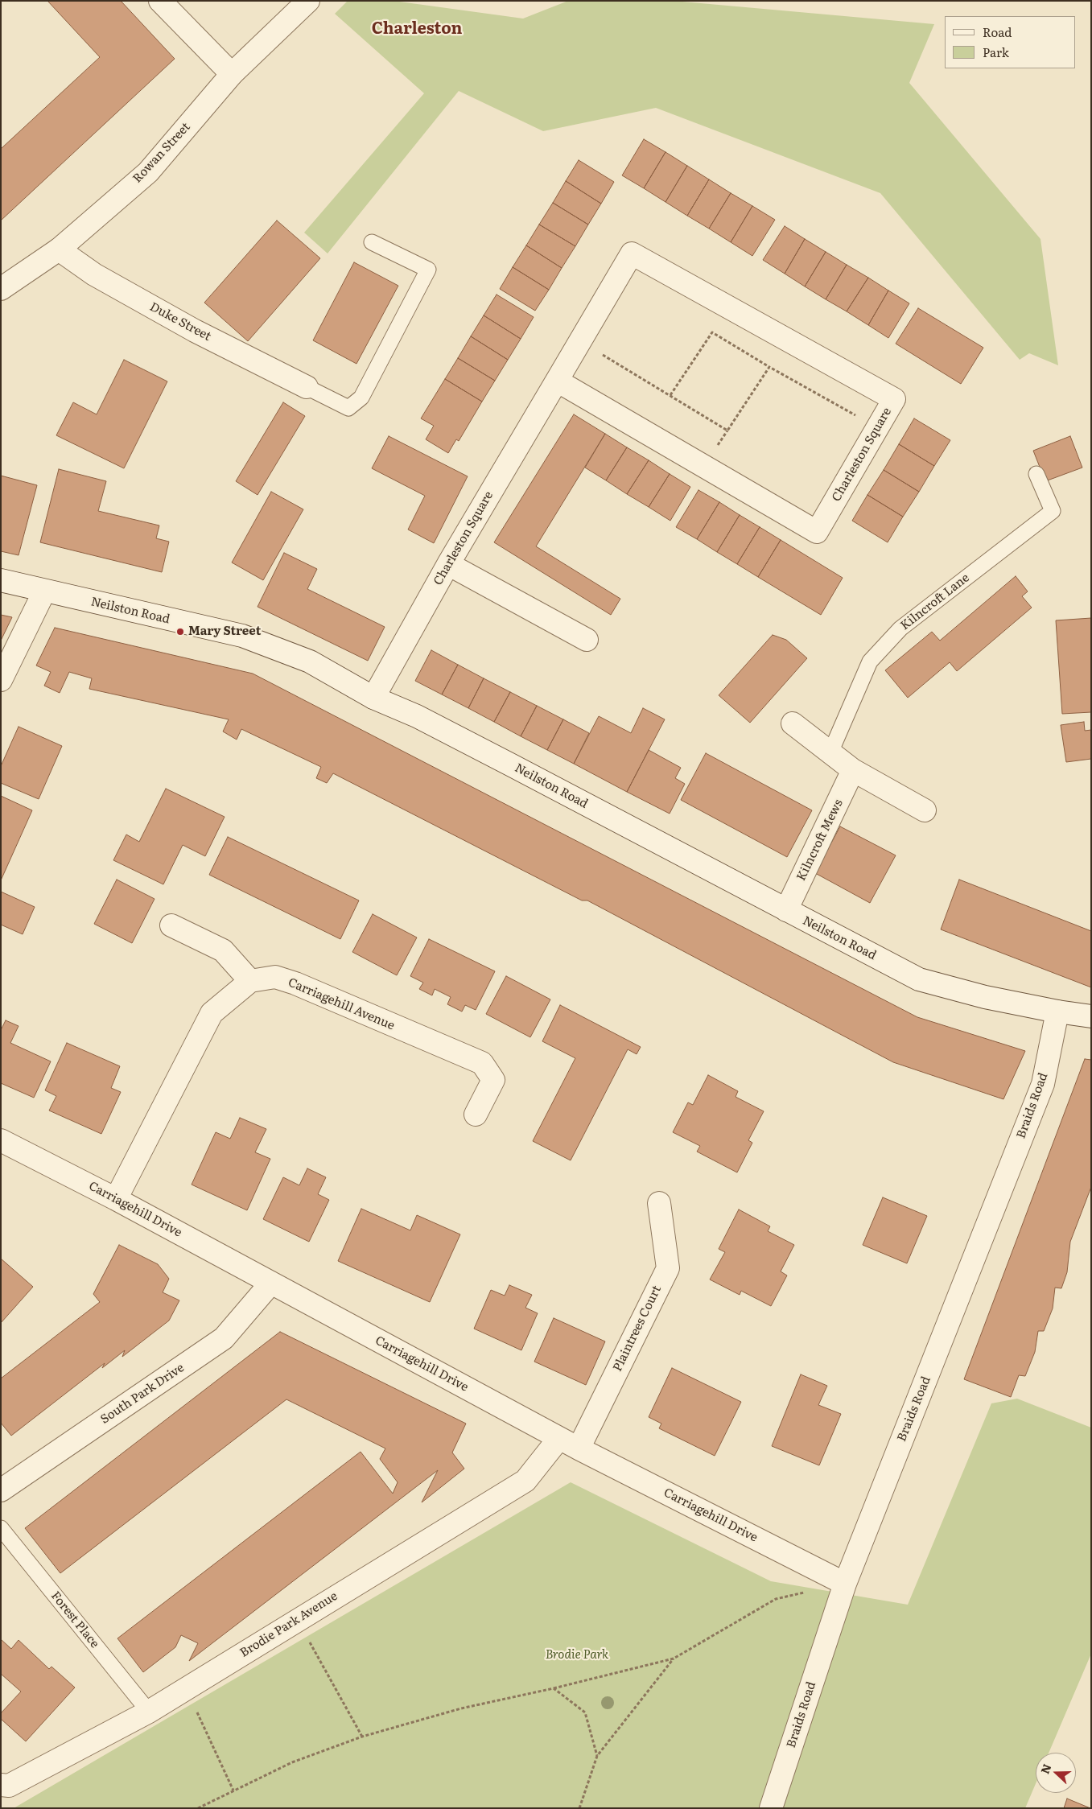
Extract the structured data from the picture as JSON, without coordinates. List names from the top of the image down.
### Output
{
  "streets": {
    "street": [
      "Rowan Street",
      "Duke Street",
      "Charleston Square",
      "Neilston Road",
      "Kilncroft Mews",
      "Carriagehill Avenue",
      "Braids Road",
      "Carriagehill Drive",
      "Plaintrees Court",
      "South Park Drive",
      "Brodie Park Avenue"
    ],
    "lane": ["Kilncroft Lane", "Forest Place"]
  },
  "crossings": [
    ["Rowan Street", "Duke Street"],
    ["Charleston Square", "Neilston Road"],
    ["Neilston Road", "Kilncroft Mews"],
    ["Neilston Road", "Braids Road"],
    ["Braids Road", "Carriagehill Drive"],
    ["Carriagehill Drive", "Plaintrees Court"],
    ["Carriagehill Drive", "South Park Drive"],
    ["Carriagehill Drive", "Brodie Park Avenue"],
    ["Forest Place", "Brodie Park Avenue"]
  ],
  "districts": ["Charleston"],
  "parks": ["Brodie Park"],
  "places": ["Mary Street"],
  "legend": ["Road", "Park"],
  "north": "left"
}
